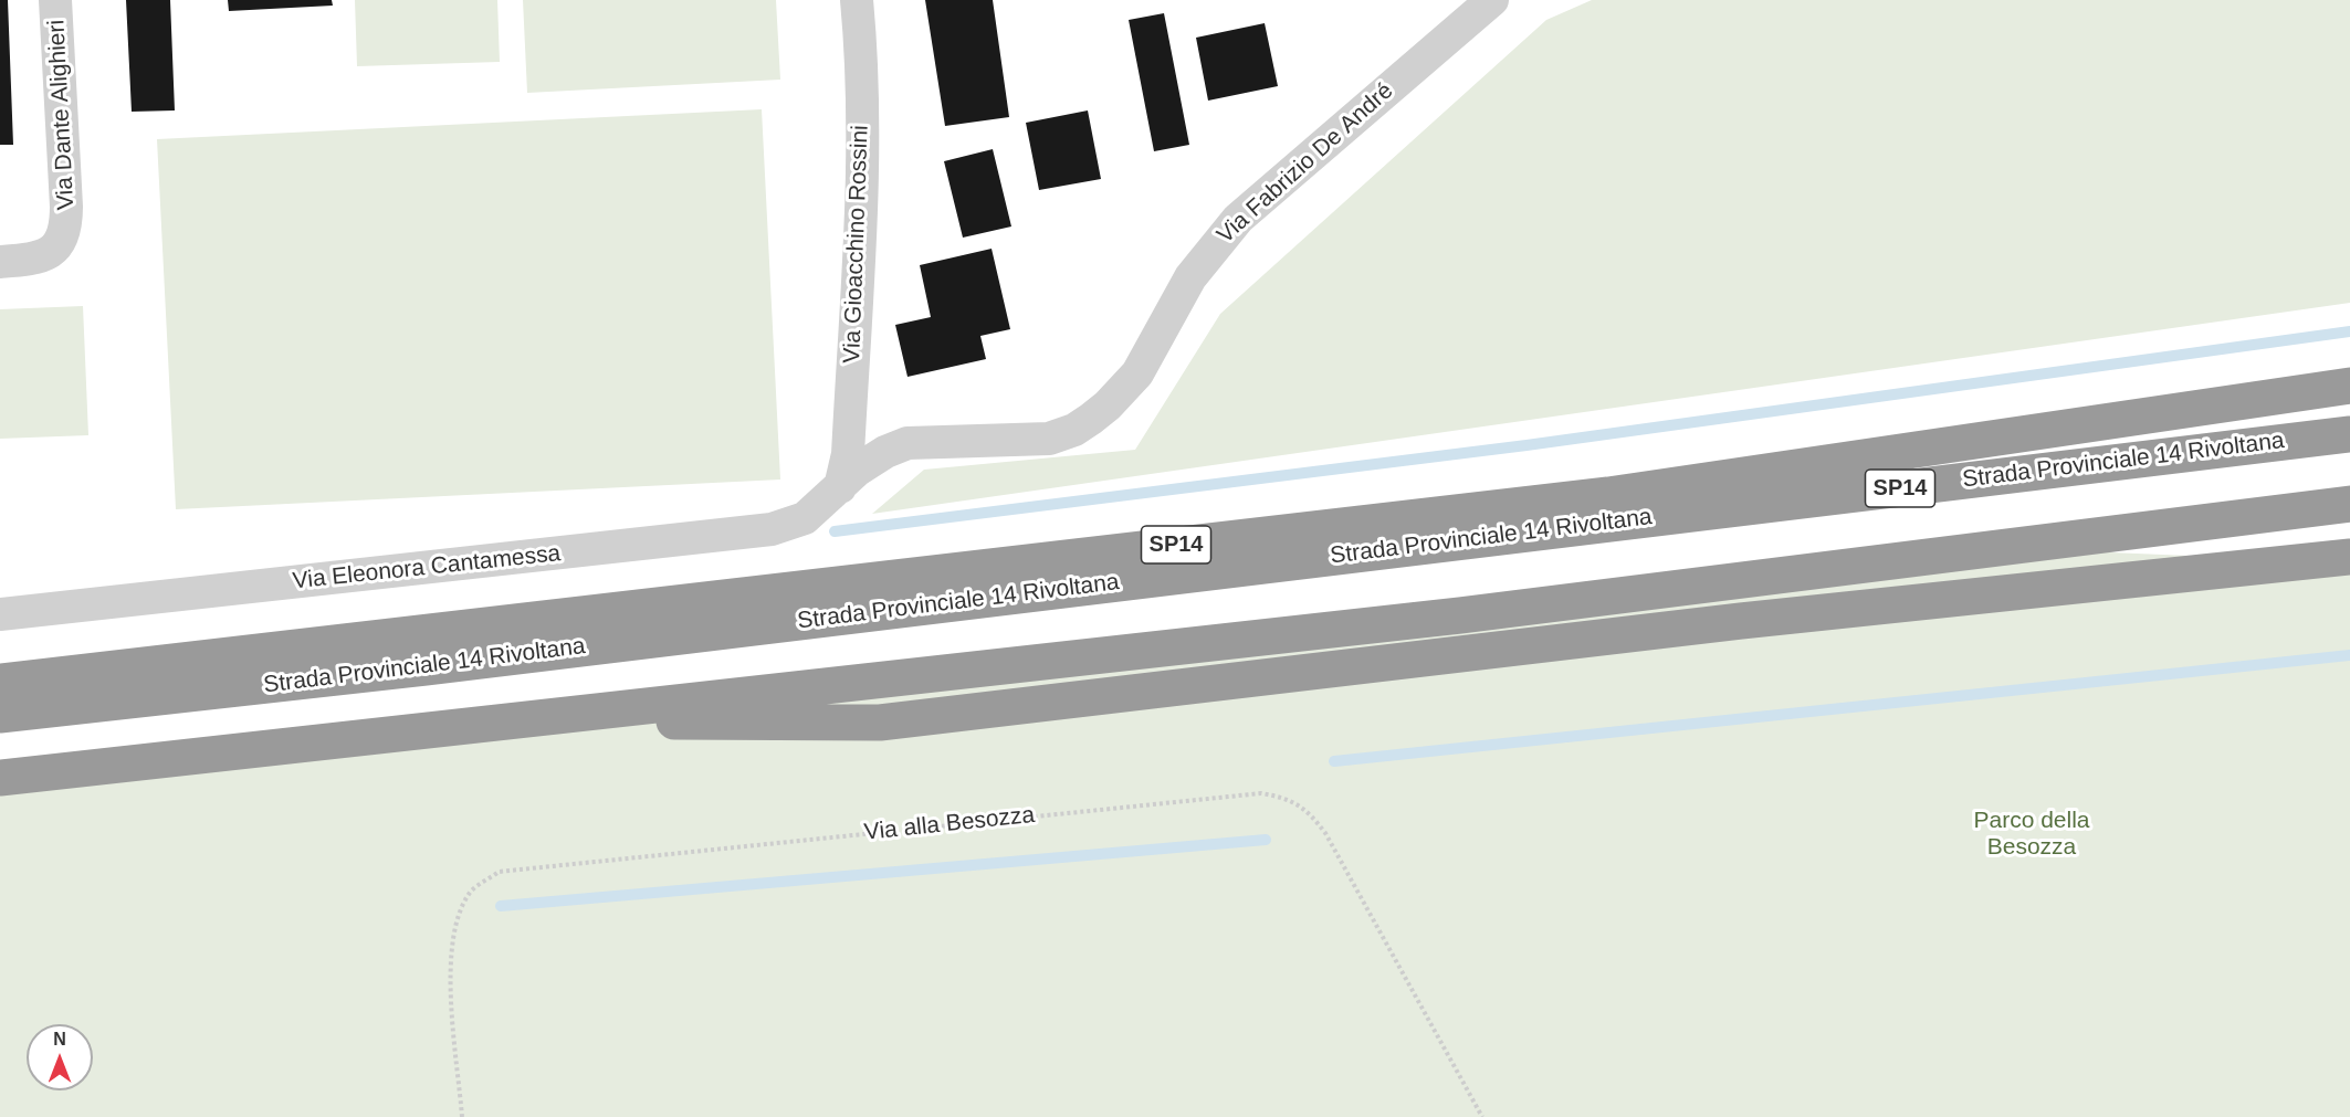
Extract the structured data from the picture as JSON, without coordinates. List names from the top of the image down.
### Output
{
  "streets": {
    "highway": ["Strada Provinciale 14 Rivoltana", "SP14"],
    "street": [
      "Via Dante Alighieri",
      "Via Fabrizio De André",
      "Via Gioacchino Rossini",
      "Via Eleonora Cantamessa"
    ],
    "path": ["Via alla Besozza"]
  },
  "crossings": [
    ["Via Fabrizio De André", "Via Gioacchino Rossini"],
    ["Via Fabrizio De André", "Via Eleonora Cantamessa"],
    ["Via Gioacchino Rossini", "Via Eleonora Cantamessa"]
  ],
  "parks": ["Parco della Besozza"],
  "north": "top"
}
